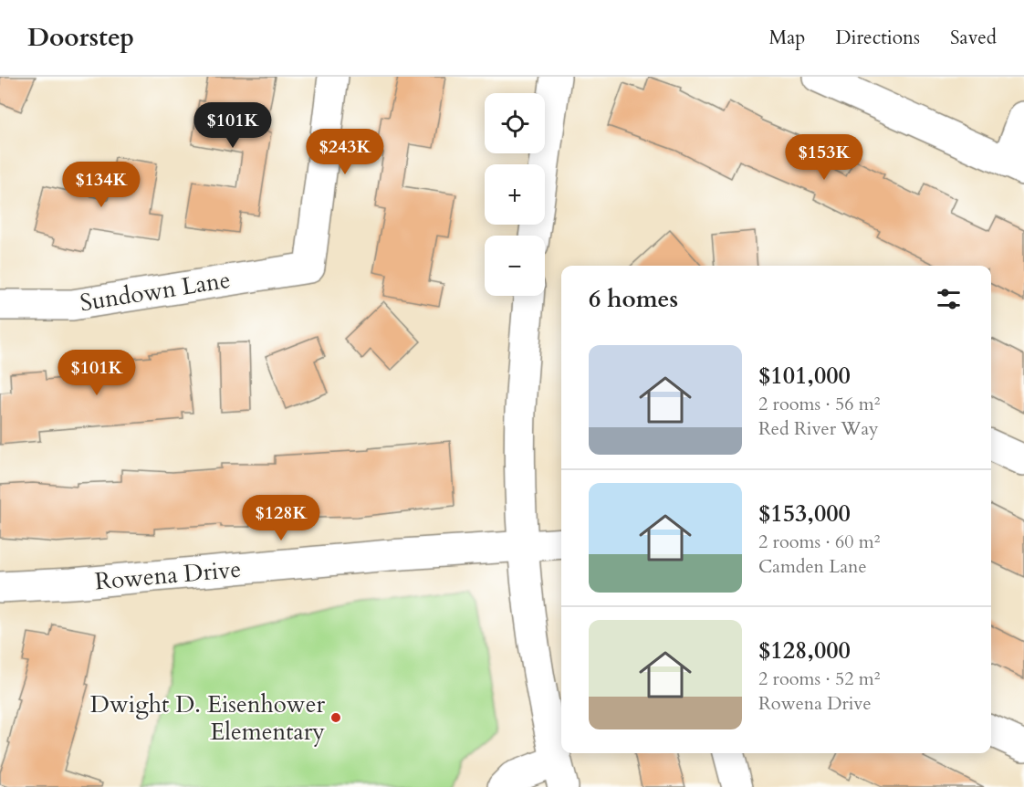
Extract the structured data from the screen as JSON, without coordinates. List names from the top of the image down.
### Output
{
  "streets": {
    "street": ["Sundown Lane", "Rowena Drive"]
  },
  "places": ["Dwight D. Eisenhower Elementary"],
  "page": {
    "header": "Doorstep",
    "nav": ["Map", "Directions", "Saved"],
    "map_buttons": ["+", "−"],
    "price": [
      "$101K",
      "$243K",
      "$153K",
      "$134K",
      "$101K",
      "$128K"
    ],
    "heading": "6 homes",
    "list": [
      {
        "name": "$101,000",
        "note": "2 rooms · 56 m² · Red River Way"
      },
      {
        "name": "$153,000",
        "note": "2 rooms · 60 m² · Camden Lane"
      },
      {
        "name": "$128,000",
        "note": "2 rooms · 52 m² · Rowena Drive"
      }
    ]
  }
}
